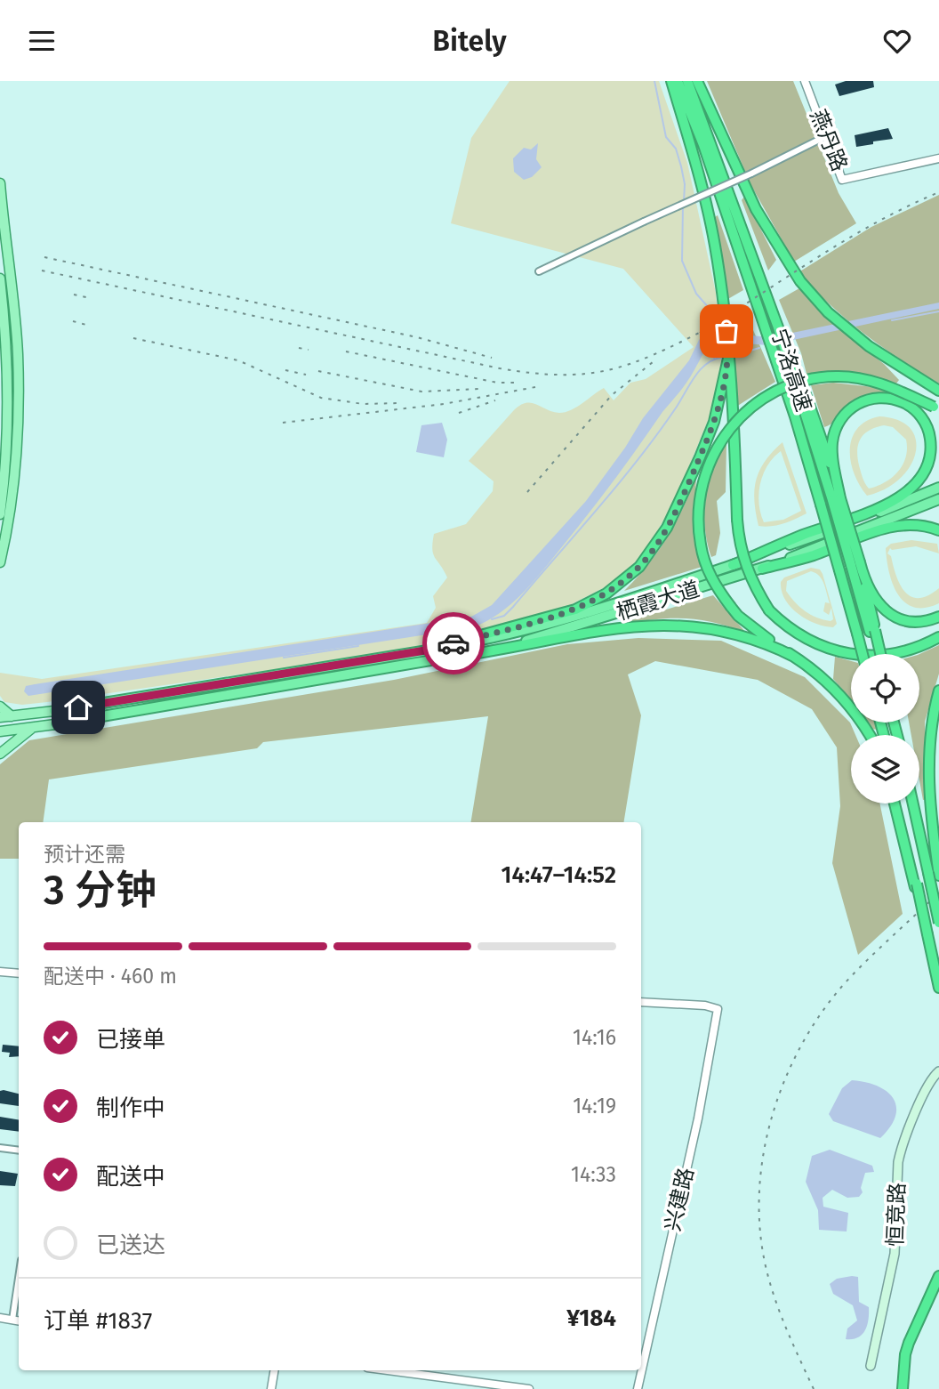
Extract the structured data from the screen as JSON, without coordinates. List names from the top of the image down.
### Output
{
  "streets": {
    "highway": ["宁洛高速", "栖霞大道"],
    "main road": ["恒竞路"],
    "street": ["燕丹路", "兴建路"]
  },
  "page": {
    "header": "Bitely",
    "heading": ["3 分钟", "预计还需", "14:47–14:52"],
    "panel": ["订单 #1837", "¥184"],
    "bar": "配送中 · 460 m",
    "list": [
      ["已接单", "14:16"],
      ["制作中", "14:19"],
      ["配送中", "14:33"],
      "已送达"
    ]
  }
}
